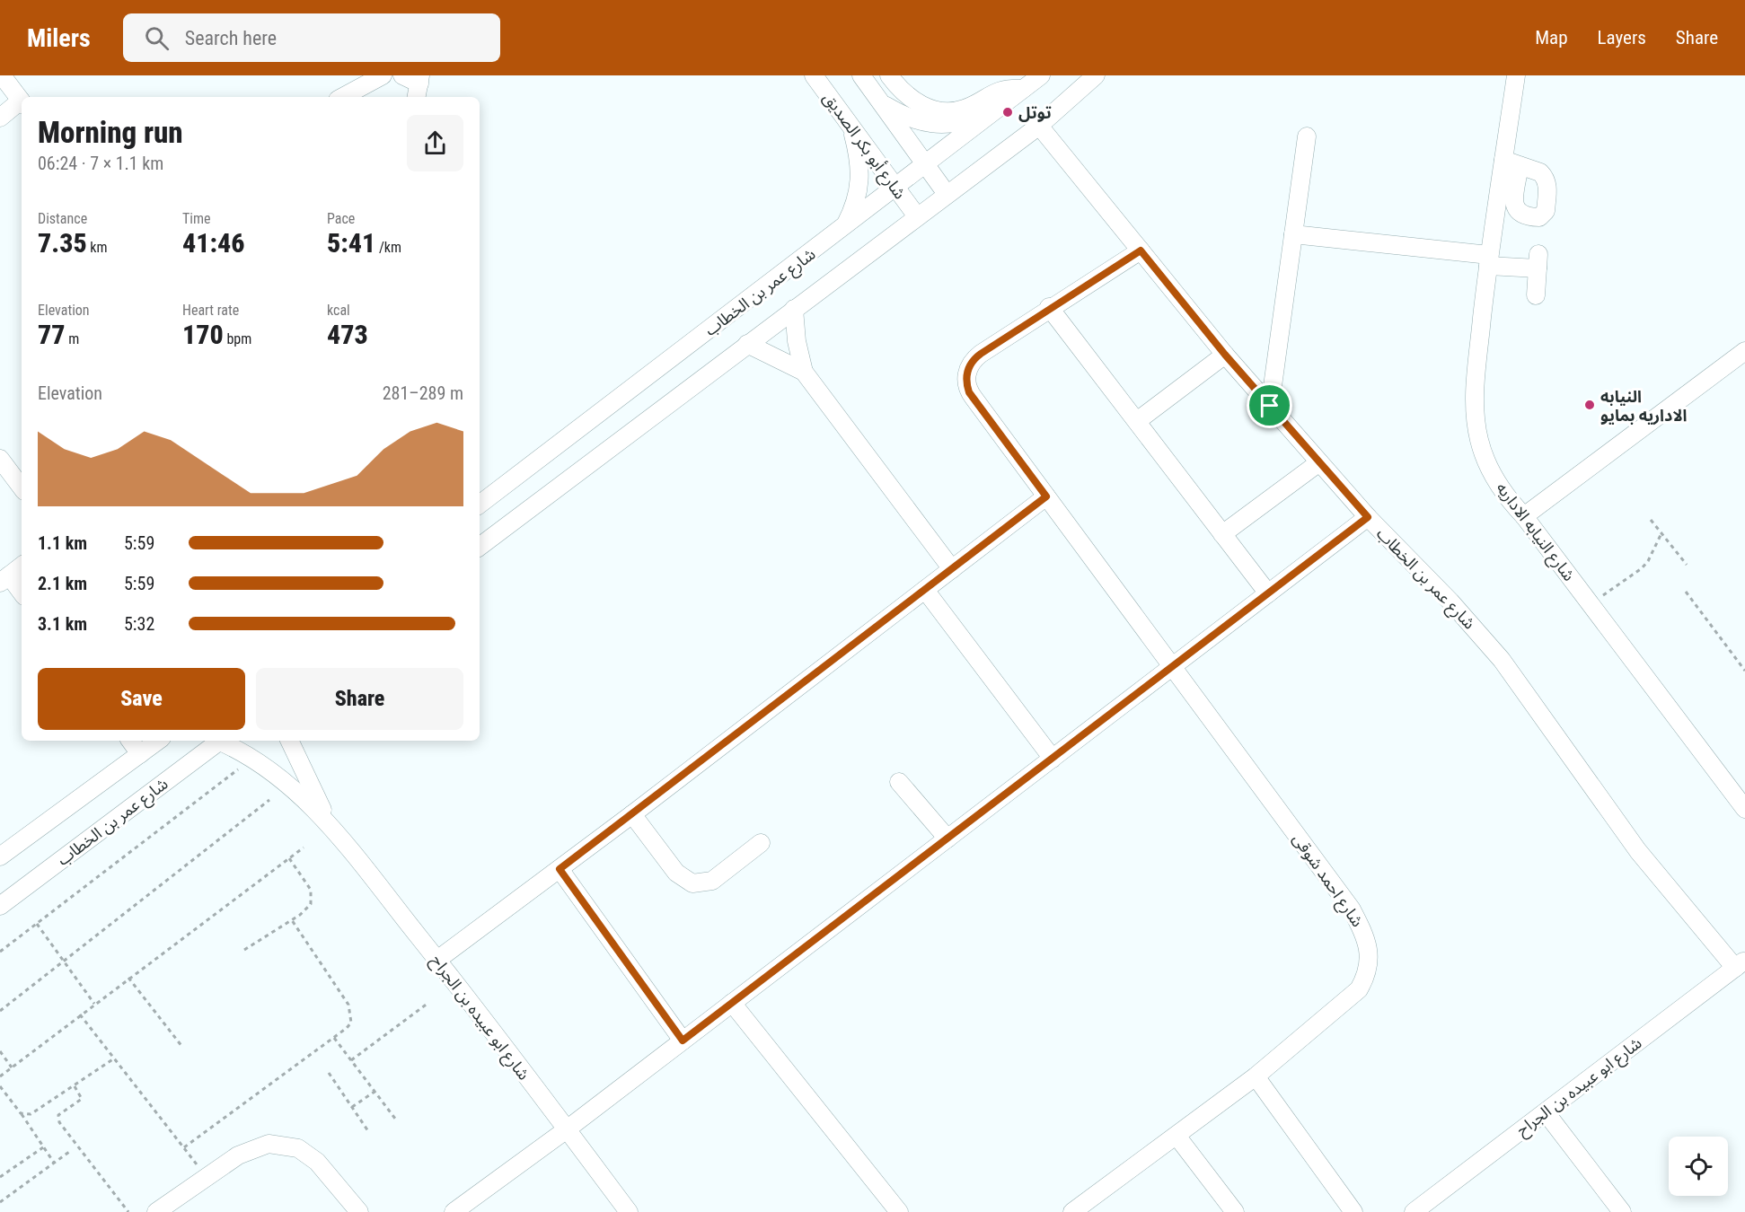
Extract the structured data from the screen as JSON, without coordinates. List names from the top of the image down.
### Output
{
  "streets": {
    "street": [
      "شارع أبو بكر الصديق",
      "شارع عمر بن الخطاب",
      "شارع النيابه الاداريه",
      "شارع احمد شوقى",
      "شارع ابو عبيده بن الجراح"
    ]
  },
  "crossings": [
    ["شارع أبو بكر الصديق", "شارع عمر بن الخطاب"],
    ["شارع عمر بن الخطاب", "شارع احمد شوقى"],
    ["شارع عمر بن الخطاب", "شارع ابو عبيده بن الجراح"]
  ],
  "places": ["توتل", "النيابه الاداريه بمايو"],
  "page": {
    "header": "Milers",
    "search": "Search here",
    "nav": ["Map", "Layers", "Share"],
    "heading": ["Morning run", "06:24 · 7 × 1.1 km"],
    "stats": [
      ["Distance", "7.35 km"],
      ["Time", "41:46"],
      ["Pace", "5:41 /km"],
      ["Elevation", "77 m"],
      ["Heart rate", "170 bpm"],
      ["kcal", "473"]
    ],
    "chart": ["Elevation", "281–289 m"],
    "list": [
      {
        "name": "1.1 km",
        "note": "5:59"
      },
      {
        "name": "2.1 km",
        "note": "5:59"
      },
      {
        "name": "3.1 km",
        "note": "5:32"
      }
    ],
    "buttons": ["Save", "Share"]
  }
}
